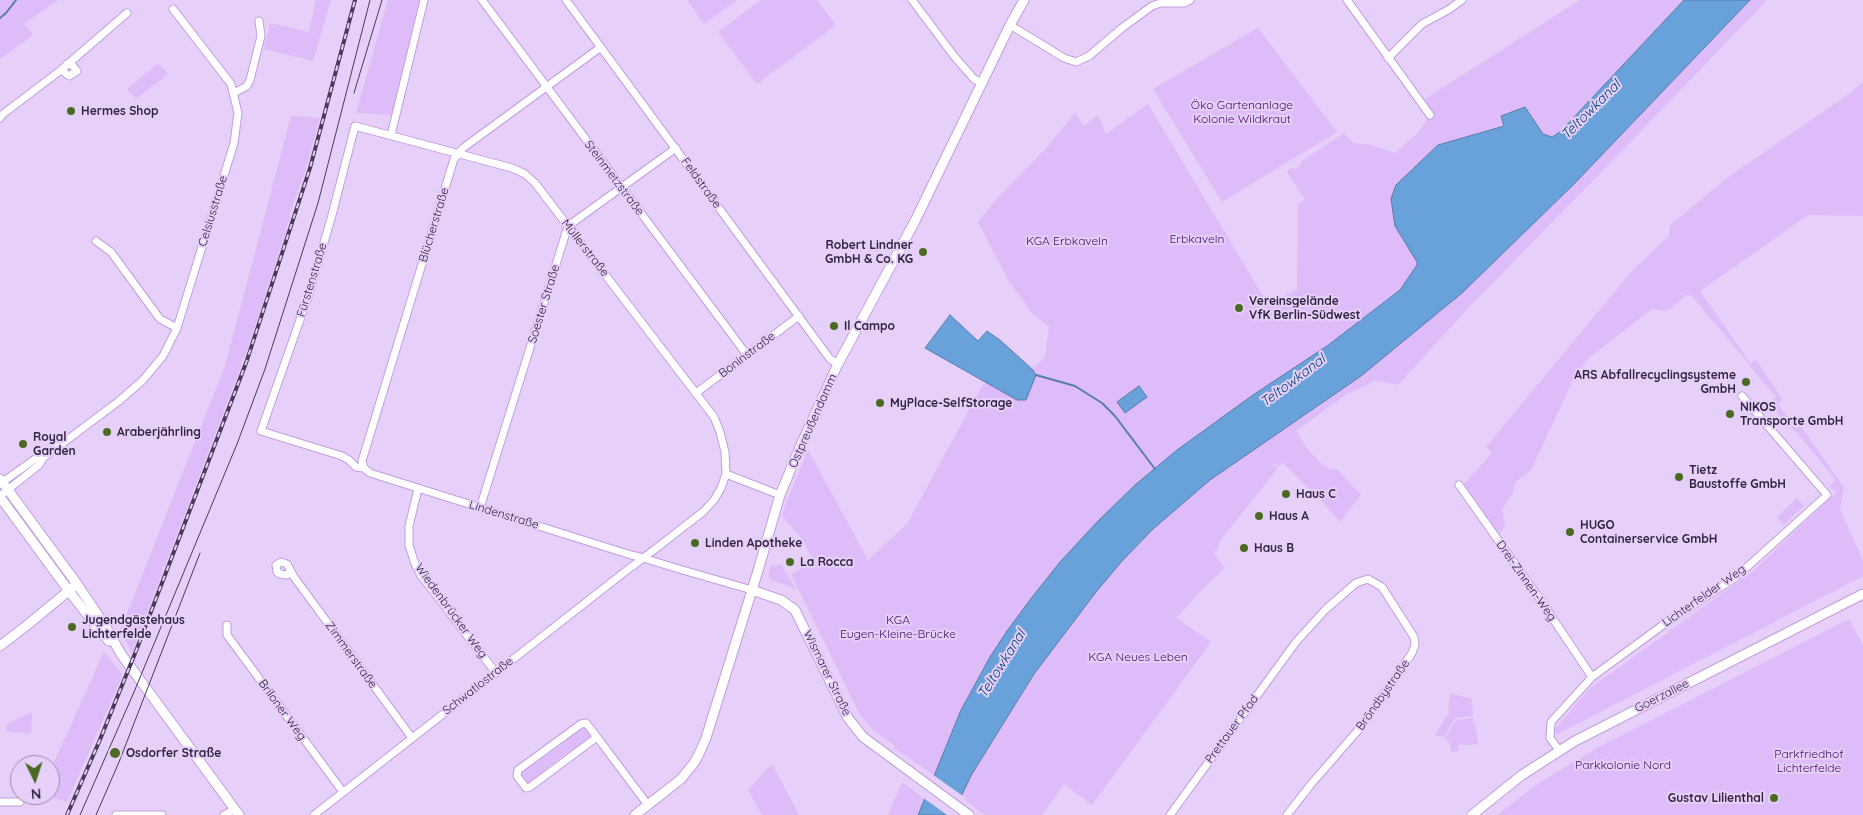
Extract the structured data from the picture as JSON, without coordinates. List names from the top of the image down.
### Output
{
  "streets": {
    "main road": ["Ostpreußendamm", "Wismarer Straße", "Goerzallee"],
    "street": [
      "Steinmetzstraße",
      "Feldstraße",
      "Celsiusstraße",
      "Blücherstraße",
      "Müllerstraße",
      "Fürstenstraße",
      "Soester Straße",
      "Boninstraße",
      "Lindenstraße",
      "Drei-Zinnen-Weg",
      "Lichterfelder Weg",
      "Wiedenbrücker Weg",
      "Zimmerstraße",
      "Schwatlostraße",
      "Bröndbystraße",
      "Briloner Weg",
      "Prettauer Pfad"
    ]
  },
  "crossings": [
    ["Steinmetzstraße", "Boninstraße"],
    ["Feldstraße", "Boninstraße"],
    ["Feldstraße", "Ostpreußendamm"],
    ["Blücherstraße", "Müllerstraße"],
    ["Blücherstraße", "Lindenstraße"],
    ["Müllerstraße", "Fürstenstraße"],
    ["Müllerstraße", "Soester Straße"],
    ["Müllerstraße", "Boninstraße"],
    ["Fürstenstraße", "Lindenstraße"],
    ["Soester Straße", "Lindenstraße"],
    ["Ostpreußendamm", "Lindenstraße"],
    ["Ostpreußendamm", "Wismarer Straße"],
    ["Lindenstraße", "Wiedenbrücker Weg"],
    ["Lindenstraße", "Wismarer Straße"],
    ["Lindenstraße", "Schwatlostraße"],
    ["Drei-Zinnen-Weg", "Lichterfelder Weg"],
    ["Lichterfelder Weg", "Goerzallee"],
    ["Wiedenbrücker Weg", "Schwatlostraße"],
    ["Zimmerstraße", "Schwatlostraße"],
    ["Schwatlostraße", "Briloner Weg"],
    ["Bröndbystraße", "Prettauer Pfad"]
  ],
  "water": ["Teltowkanal"],
  "parks": [
    "Öko Gartenanlage Kolonie Wildkraut",
    "Erbkaveln",
    "KGA Erbkaveln",
    "KGA Eugen-Kleine-Brücke",
    "KGA Neues Leben",
    "Parkfriedhof Lichterfelde",
    "Parkkolonie Nord"
  ],
  "places": [
    "Hermes Shop",
    "Robert Lindner GmbH & Co. KG",
    "Vereinsgelände VfK Berlin-Südwest",
    "Il Campo",
    "ARS Abfallrecyclingsysteme GmbH",
    "MyPlace-SelfStorage",
    "NIKOS Transporte GmbH",
    "Araberjährling",
    "Royal Garden",
    "Tietz Baustoffe GmbH",
    "Haus C",
    "Haus A",
    "HUGO Containerservice GmbH",
    "Linden Apotheke",
    "Haus B",
    "La Rocca",
    "Jugendgästehaus Lichterfelde",
    "Osdorfer Straße",
    "Gustav Lilienthal"
  ],
  "north": "bottom"
}
